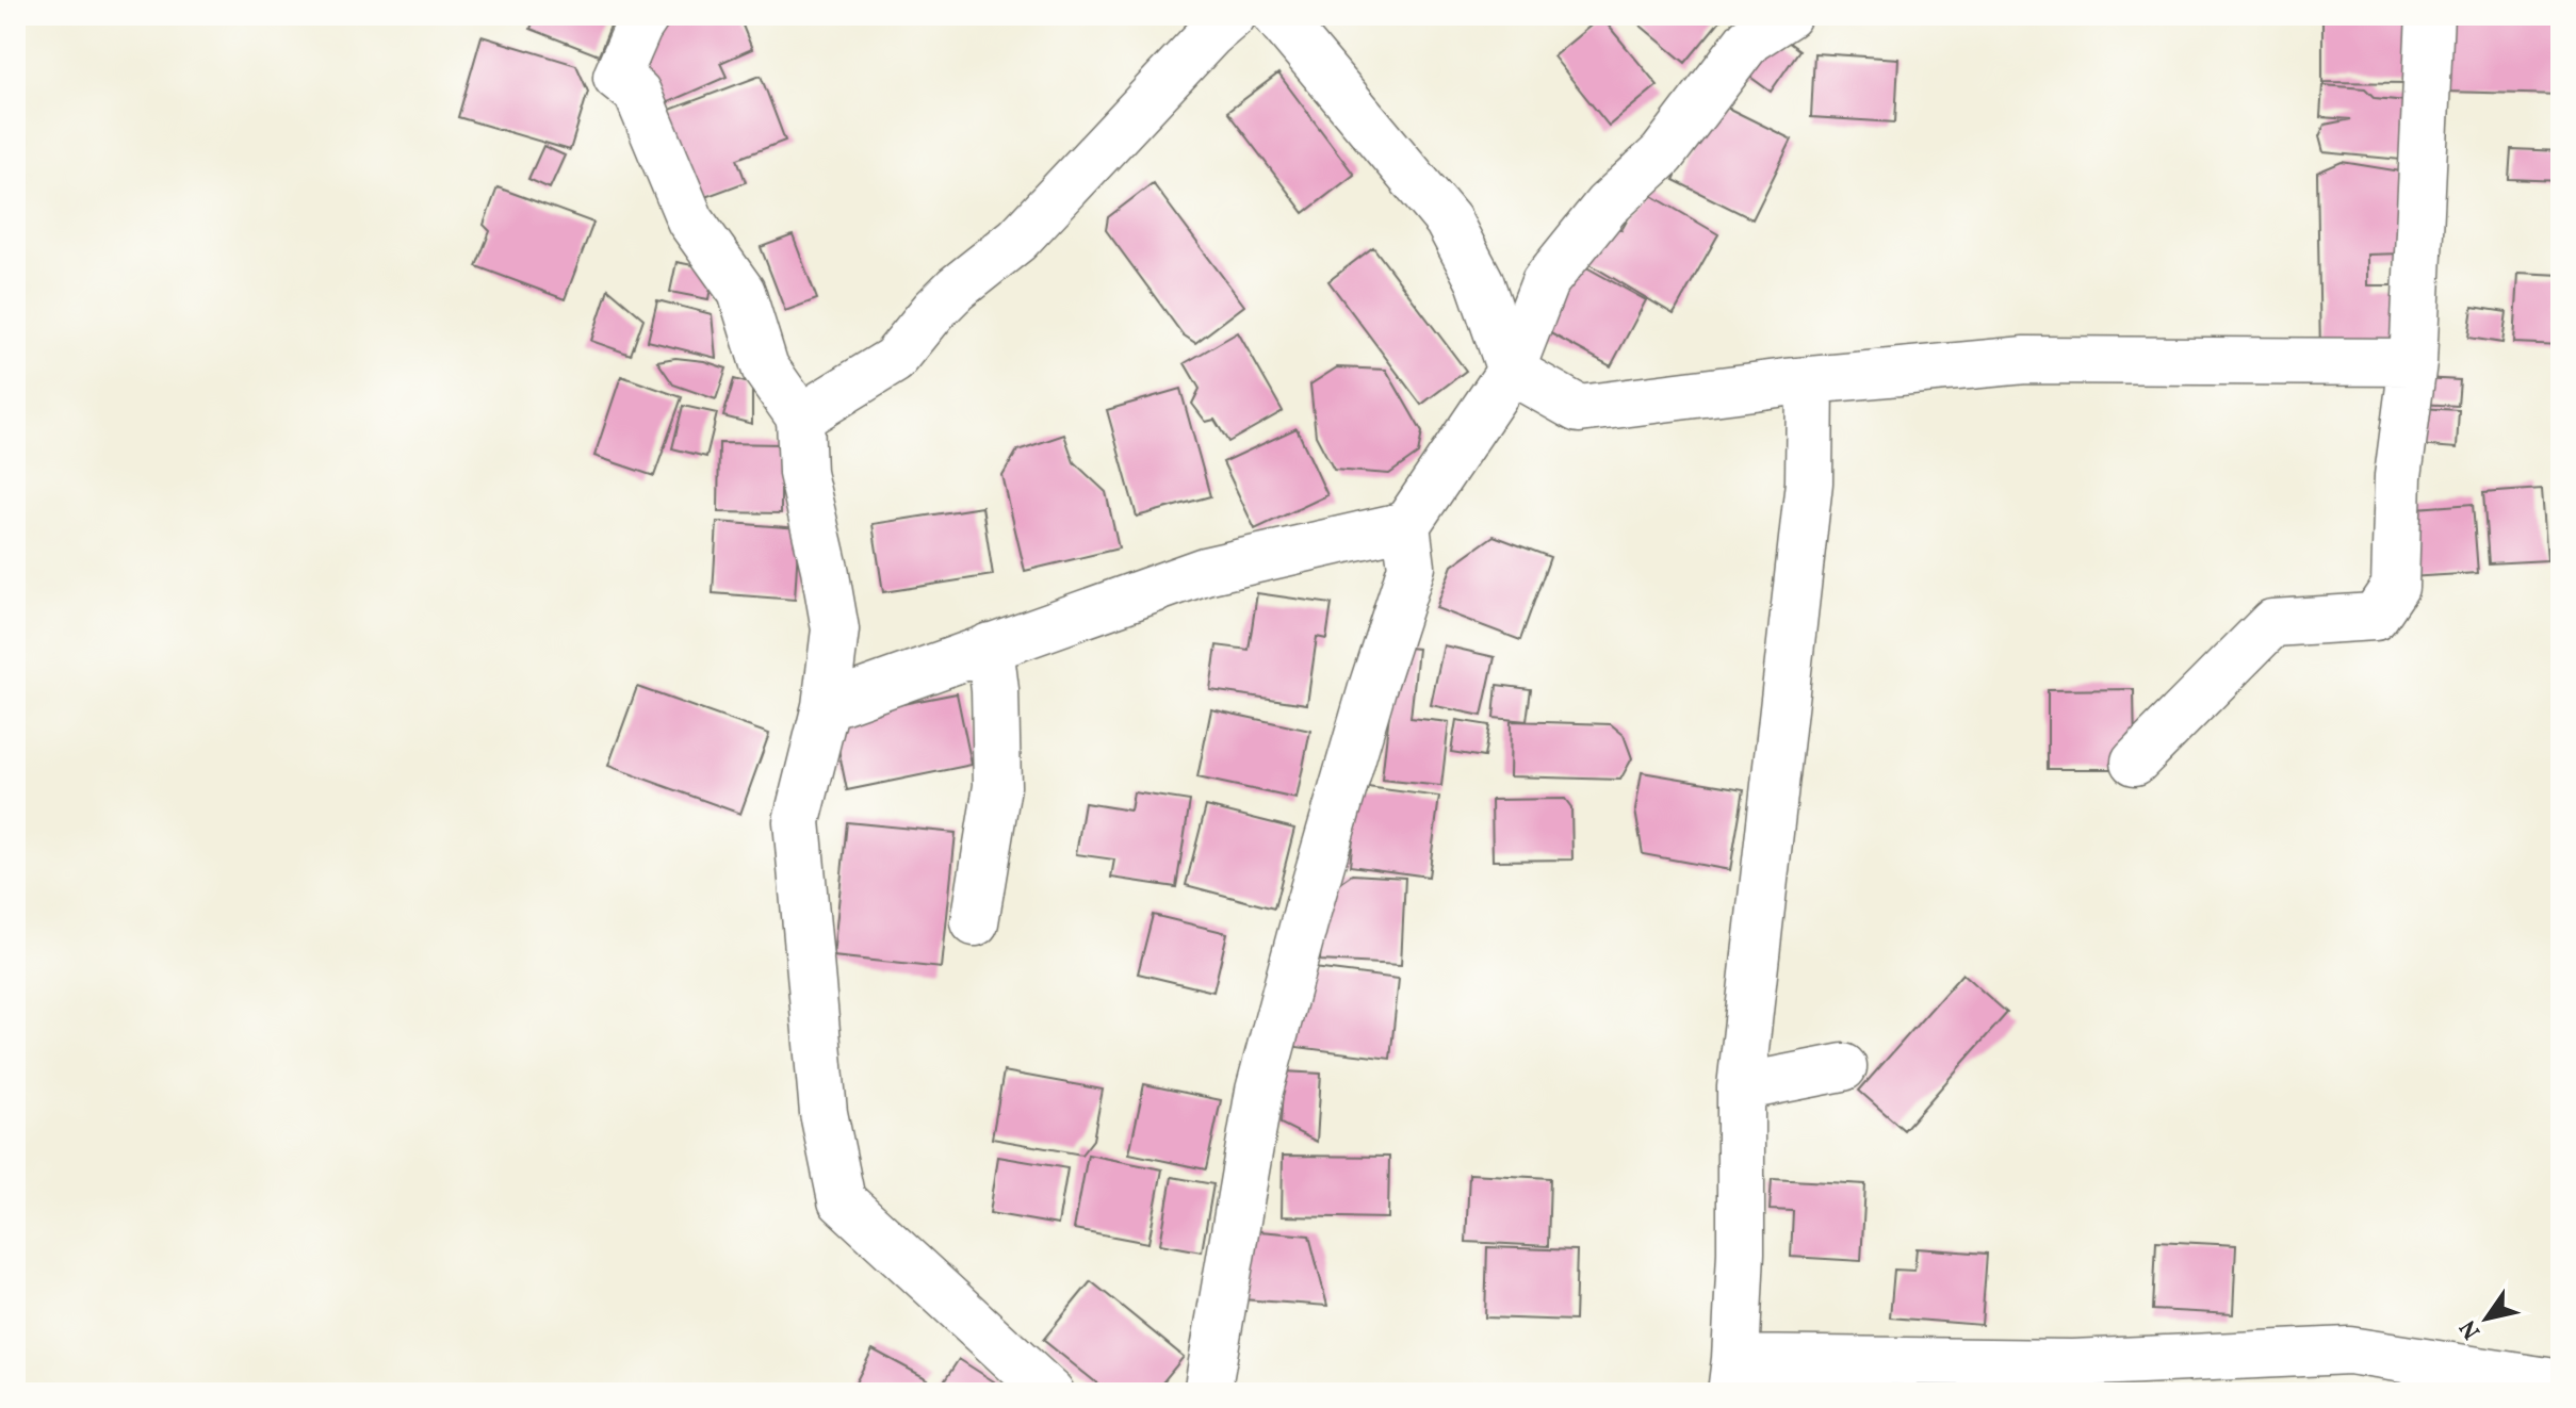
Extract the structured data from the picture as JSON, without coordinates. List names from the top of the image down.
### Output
{
  "north": "bottom left"
}
